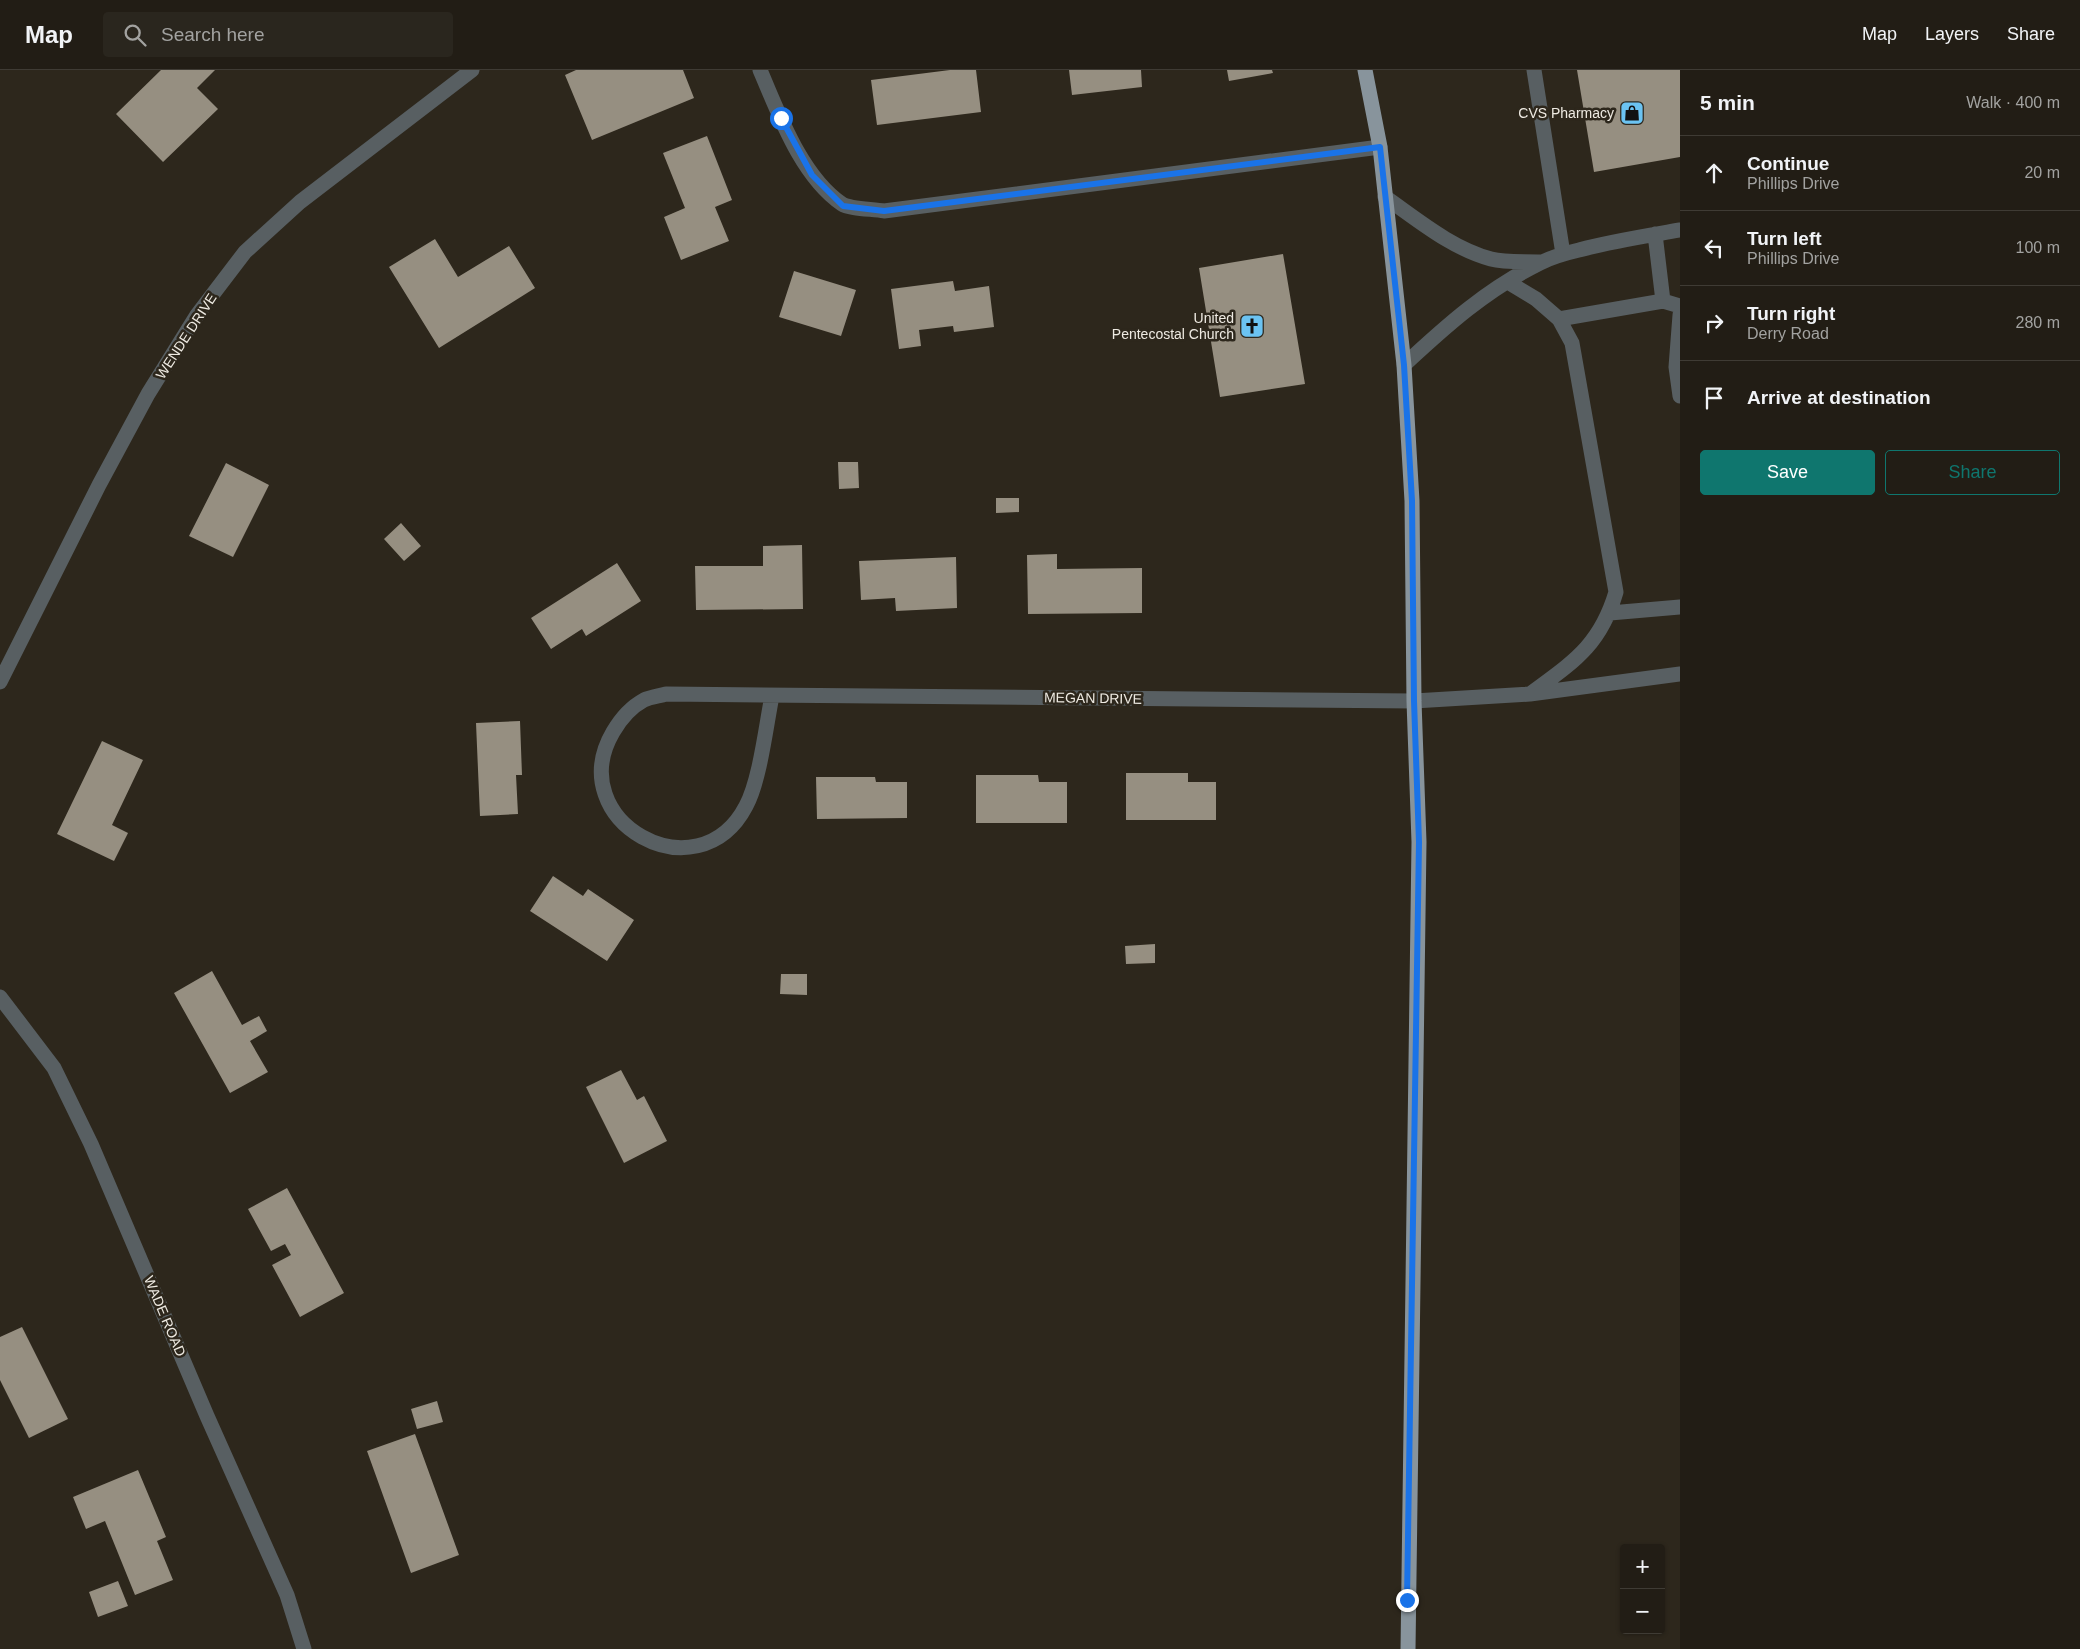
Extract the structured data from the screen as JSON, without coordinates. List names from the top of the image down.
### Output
{
  "streets": {
    "street": ["WENDE DRIVE", "MEGAN DRIVE", "WADE ROAD"]
  },
  "places": {
    "shop": ["CVS Pharmacy"],
    "church": ["United Pentecostal Church"]
  },
  "page": {
    "header": "Map",
    "search": "Search here",
    "nav": ["Map", "Layers", "Share"],
    "heading": ["5 min", "Walk · 400 m"],
    "list": [
      ["Continue", "Phillips Drive", "20 m"],
      ["Turn left", "Phillips Drive", "100 m"],
      ["Turn right", "Derry Road", "280 m"],
      "Arrive at destination"
    ],
    "buttons": ["Save", "Share"],
    "map_buttons": ["+", "−"]
  }
}
